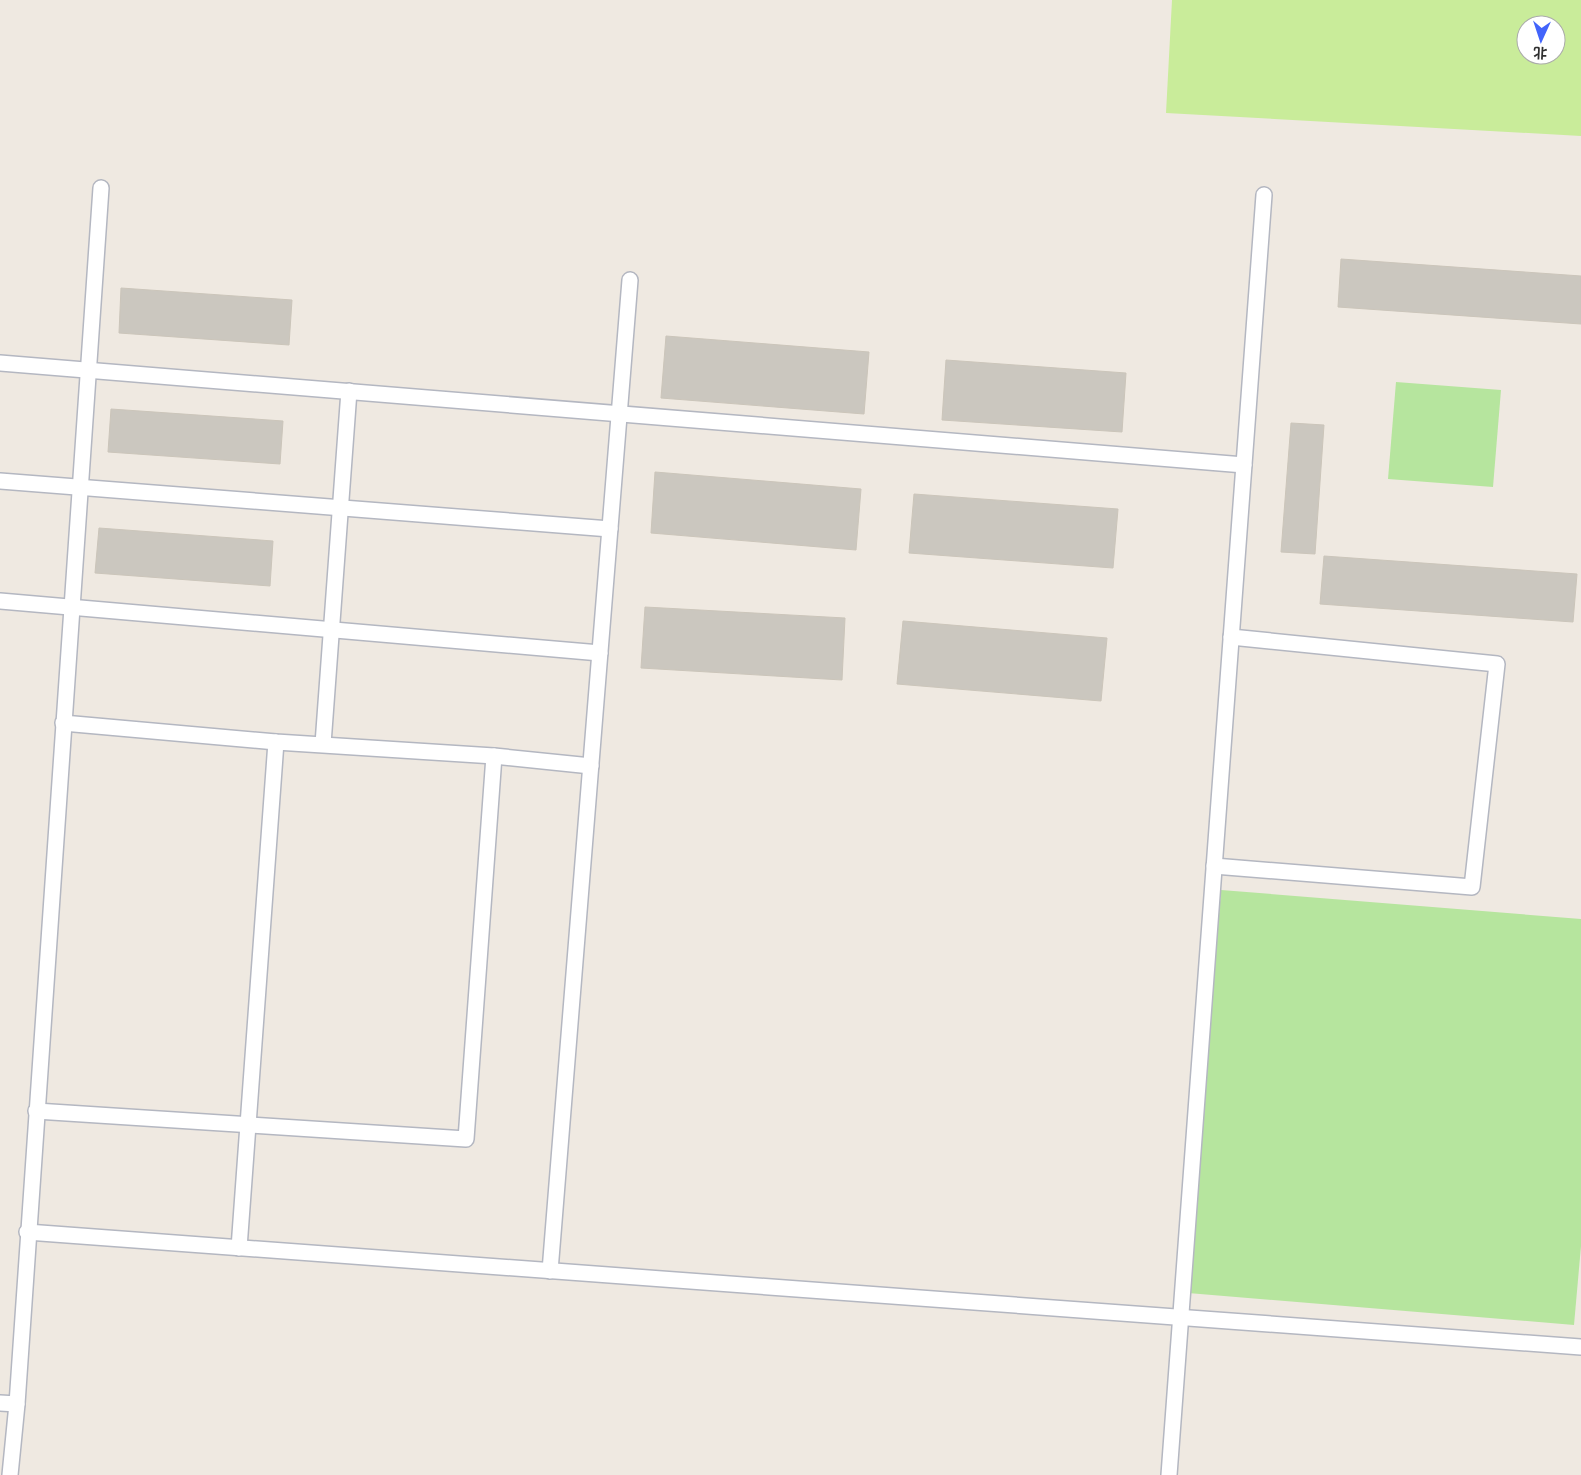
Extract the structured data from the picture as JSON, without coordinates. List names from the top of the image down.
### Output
{
  "north": "bottom"
}
